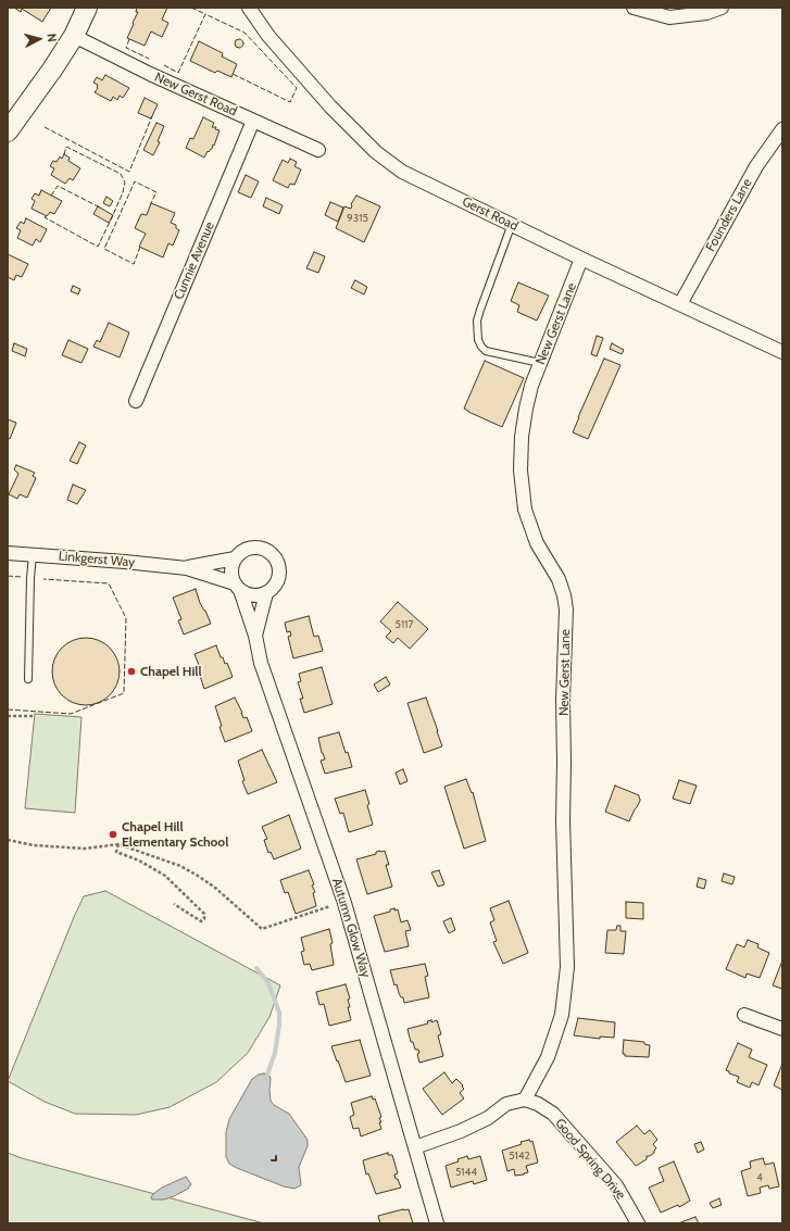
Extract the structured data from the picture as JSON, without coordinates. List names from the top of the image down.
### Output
{
  "streets": {
    "street": [
      "New Gerst Road",
      "Gerst Road",
      "Founders Lane",
      "Cunnie Avenue",
      "New Gerst Lane",
      "Linkgerst Way",
      "Autumn Glow Way",
      "Good Spring Drive"
    ]
  },
  "crossings": [
    ["New Gerst Road", "Cunnie Avenue"],
    ["Gerst Road", "Founders Lane"],
    ["Gerst Road", "New Gerst Lane"],
    ["New Gerst Lane", "Good Spring Drive"],
    ["Linkgerst Way", "Autumn Glow Way"]
  ],
  "places": ["Chapel Hill", "Chapel Hill Elementary School"],
  "house_numbers": [
    "9315",
    "5117",
    "5142",
    "5144",
    "4"
  ],
  "north": "right"
}
